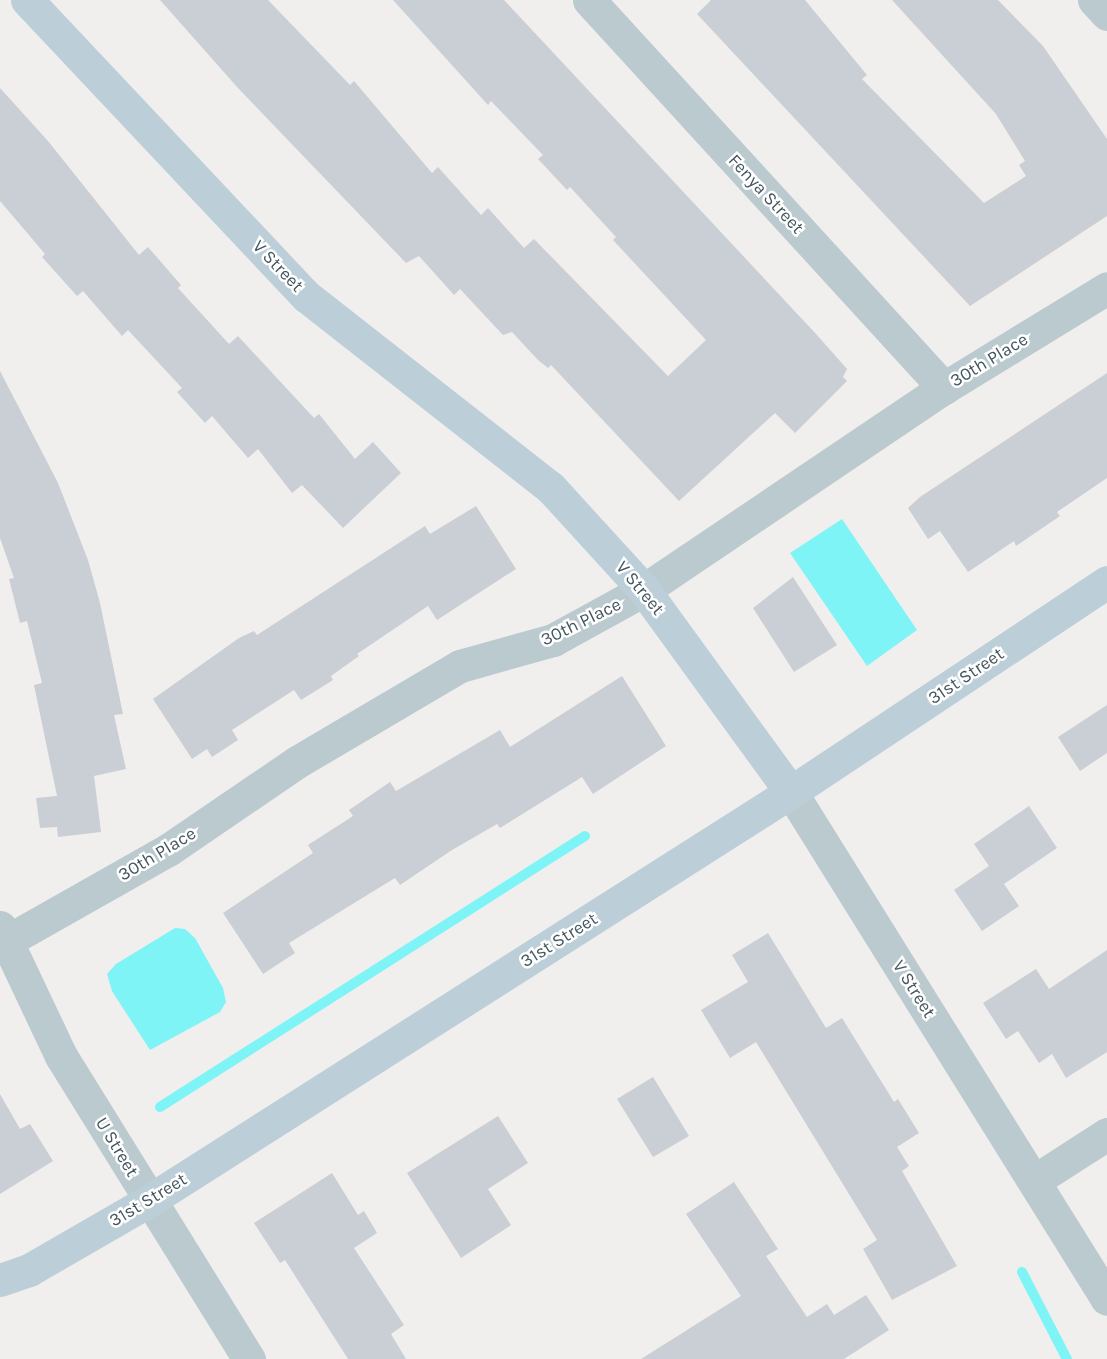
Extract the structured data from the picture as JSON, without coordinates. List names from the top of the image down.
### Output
{
  "streets": {
    "street": [
      "Fenya Street",
      "V Street",
      "30th Place",
      "31st Street",
      "U Street"
    ]
  },
  "crossings": [
    ["Fenya Street", "30th Place"],
    ["V Street", "30th Place"],
    ["V Street", "31st Street"],
    ["30th Place", "U Street"],
    ["31st Street", "U Street"]
  ]
}
